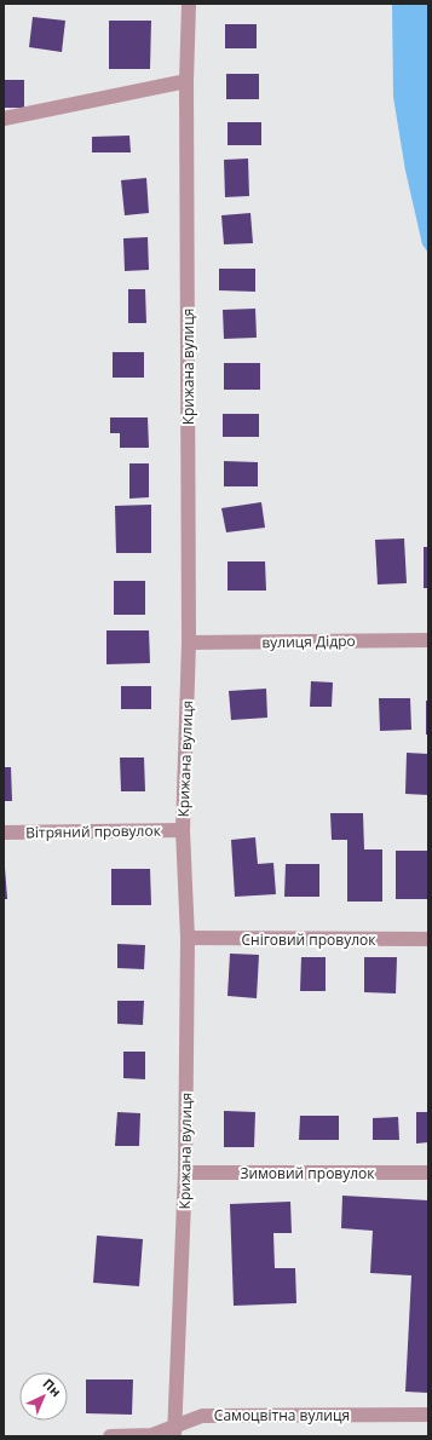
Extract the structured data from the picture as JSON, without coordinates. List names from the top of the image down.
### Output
{
  "streets": {
    "street": [
      "Крижана вулиця",
      "вулиця Дідро",
      "Вітряний провулок",
      "Сніговий провулок",
      "Зимовий провулок",
      "Самоцвітна вулиця"
    ]
  },
  "crossings": [
    ["Крижана вулиця", "вулиця Дідро"],
    ["Крижана вулиця", "Вітряний провулок"],
    ["Крижана вулиця", "Сніговий провулок"],
    ["Крижана вулиця", "Зимовий провулок"],
    ["Крижана вулиця", "Самоцвітна вулиця"]
  ],
  "north": "top right"
}
